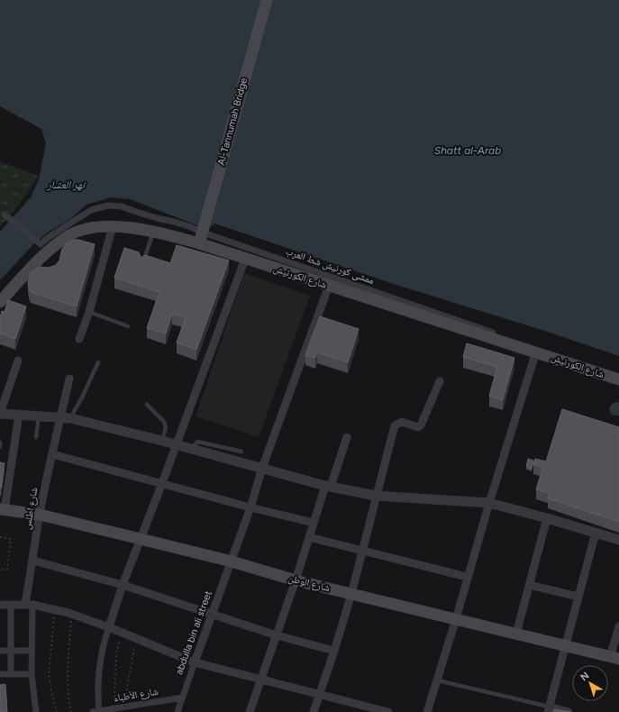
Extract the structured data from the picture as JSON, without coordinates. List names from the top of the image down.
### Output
{
  "streets": {
    "main road": ["Al-Tannumah Bridge", "شارع الكورنيش", "شارع الوطن"],
    "street": [
      "ممشى كورنيش شط العرب",
      "شارع اطلس",
      "abdulla bin ali street",
      "شارع الأطباء"
    ]
  },
  "crossings": [
    ["Al-Tannumah Bridge", "شارع الكورنيش"],
    ["شارع الكورنيش", "abdulla bin ali street"],
    ["شارع اطلس", "شارع الوطن"],
    ["شارع الوطن", "abdulla bin ali street"],
    ["abdulla bin ali street", "شارع الأطباء"]
  ],
  "water": ["Shatt al-Arab", "نهر العشار"],
  "north": "top left"
}
